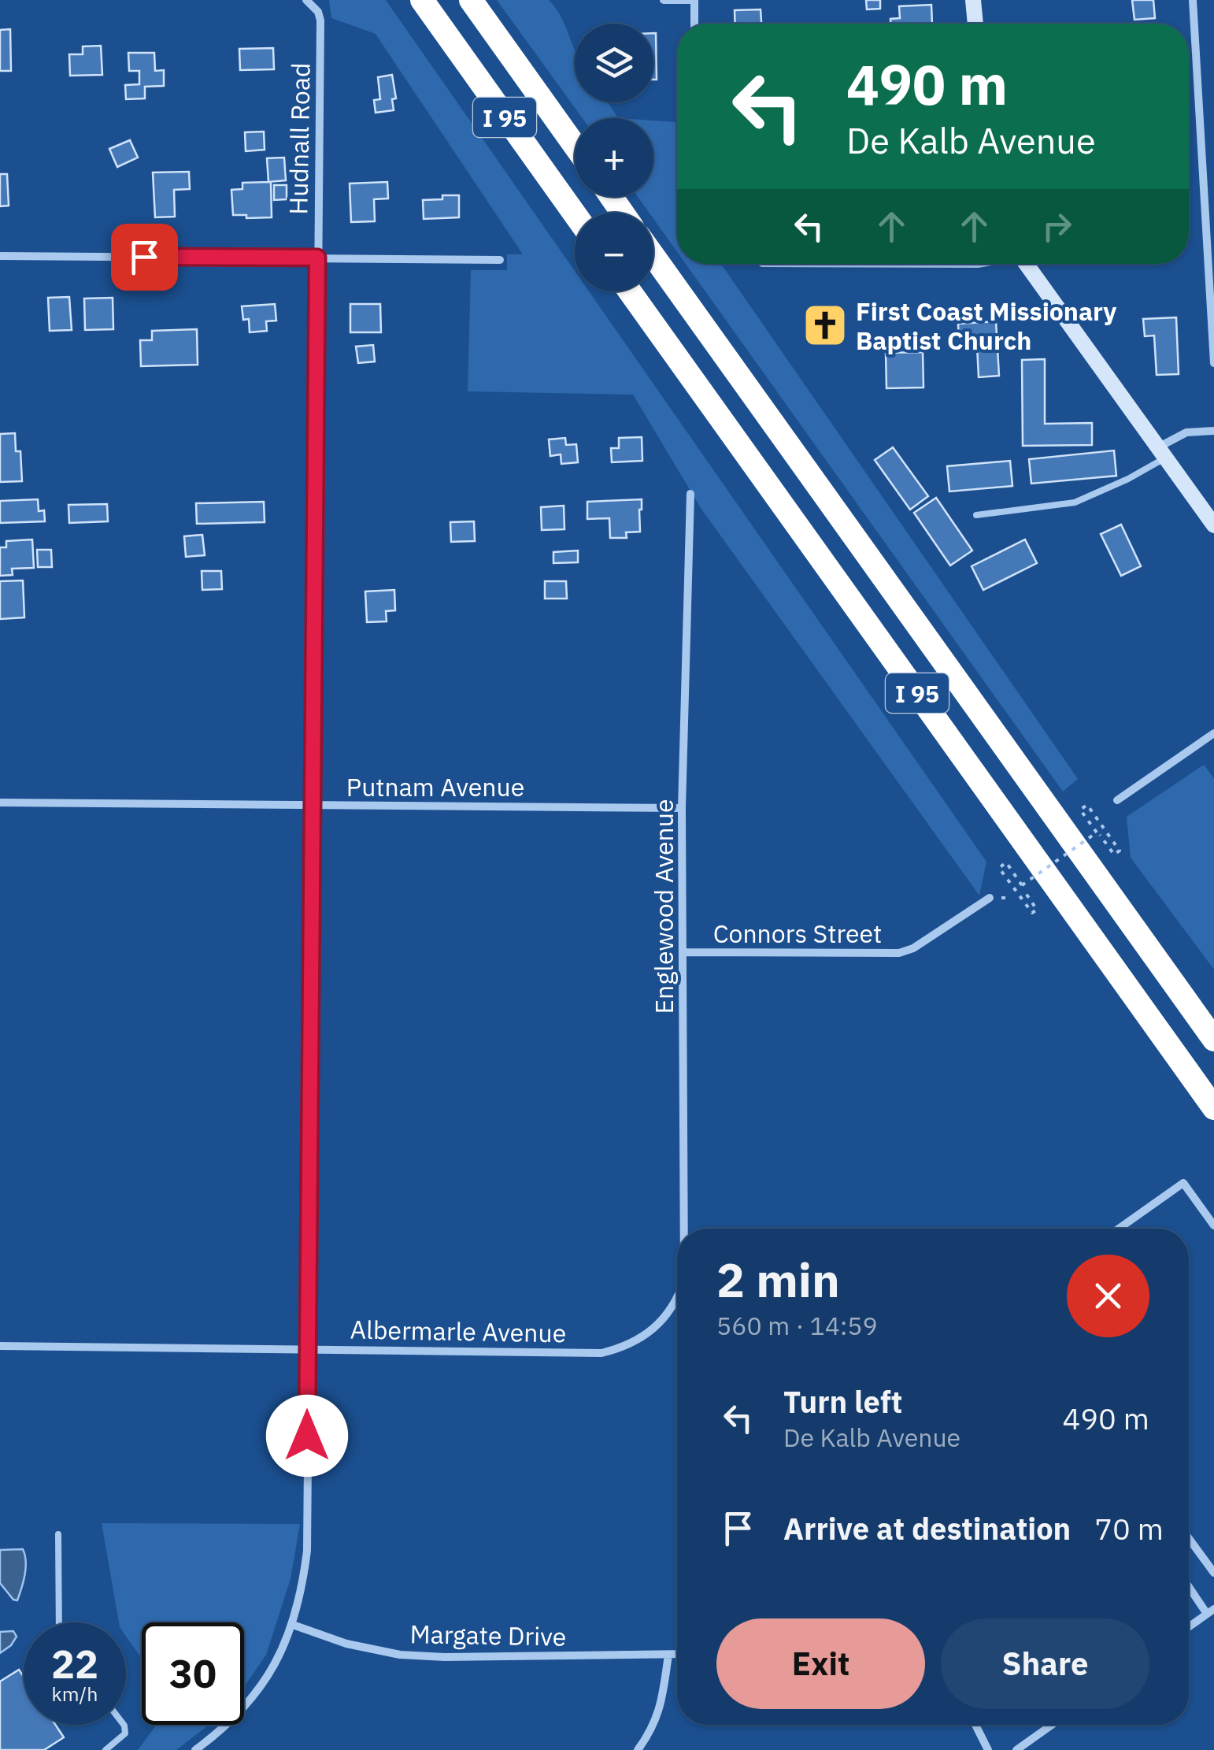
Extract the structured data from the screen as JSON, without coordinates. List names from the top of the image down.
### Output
{
  "streets": {
    "highway": ["I 95"],
    "street": [
      "Hudnall Road",
      "Putnam Avenue",
      "Englewood Avenue",
      "Connors Street",
      "Albermarle Avenue",
      "Margate Drive"
    ]
  },
  "crossings": [
    ["Hudnall Road", "Putnam Avenue"],
    ["Hudnall Road", "Albermarle Avenue"],
    ["Hudnall Road", "Margate Drive"],
    ["Putnam Avenue", "Englewood Avenue"],
    ["Englewood Avenue", "Connors Street"],
    ["Englewood Avenue", "Albermarle Avenue"]
  ],
  "places": {
    "church": ["First Coast Missionary Baptist Church"]
  },
  "page": {
    "map_buttons": ["+", "−"],
    "turn": ["490 m", "De Kalb Avenue"],
    "heading": ["2 min", "560 m · 14:59"],
    "list": [
      {
        "name": "Turn left",
        "note": "De Kalb Avenue",
        "value": "490 m"
      },
      {
        "name": "Arrive at destination",
        "value": "70 m"
      }
    ],
    "buttons": ["Exit", "Share"],
    "speed": "22 km/h",
    "limit": "30"
  }
}
